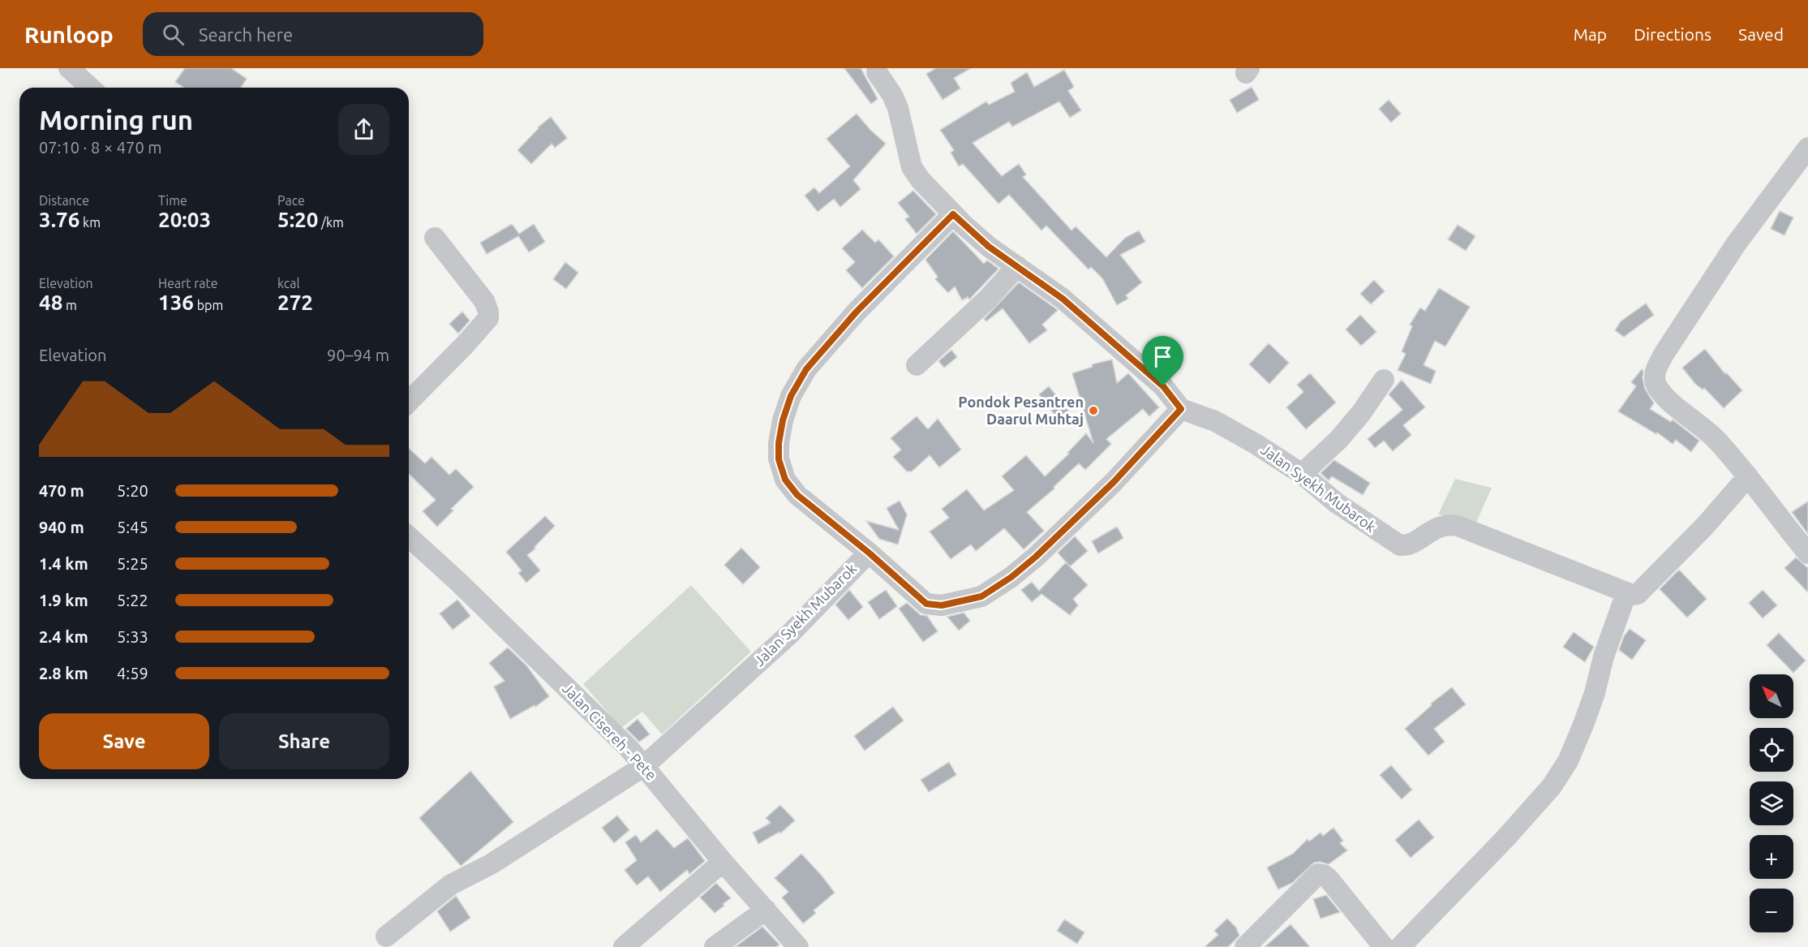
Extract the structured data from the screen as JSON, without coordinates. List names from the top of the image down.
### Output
{
  "streets": {
    "street": ["Jalan Syekh Mubarok", "Jalan Cisereh - Pete"]
  },
  "crossings": [
    ["Jalan Syekh Mubarok", "Jalan Cisereh - Pete"]
  ],
  "places": ["Pondok Pesantren Daarul Muhtaj"],
  "north": "top left",
  "page": {
    "header": "Runloop",
    "search": "Search here",
    "nav": ["Map", "Directions", "Saved"],
    "heading": ["Morning run", "07:10 · 8 × 470 m"],
    "stats": [
      ["Distance", "3.76 km"],
      ["Time", "20:03"],
      ["Pace", "5:20 /km"],
      ["Elevation", "48 m"],
      ["Heart rate", "136 bpm"],
      ["kcal", "272"]
    ],
    "chart": ["Elevation", "90–94 m"],
    "list": [
      {
        "name": "470 m",
        "note": "5:20"
      },
      {
        "name": "940 m",
        "note": "5:45"
      },
      {
        "name": "1.4 km",
        "note": "5:25"
      },
      {
        "name": "1.9 km",
        "note": "5:22"
      },
      {
        "name": "2.4 km",
        "note": "5:33"
      },
      {
        "name": "2.8 km",
        "note": "4:59"
      }
    ],
    "map_buttons": ["+", "−"],
    "buttons": ["Save", "Share"]
  }
}
